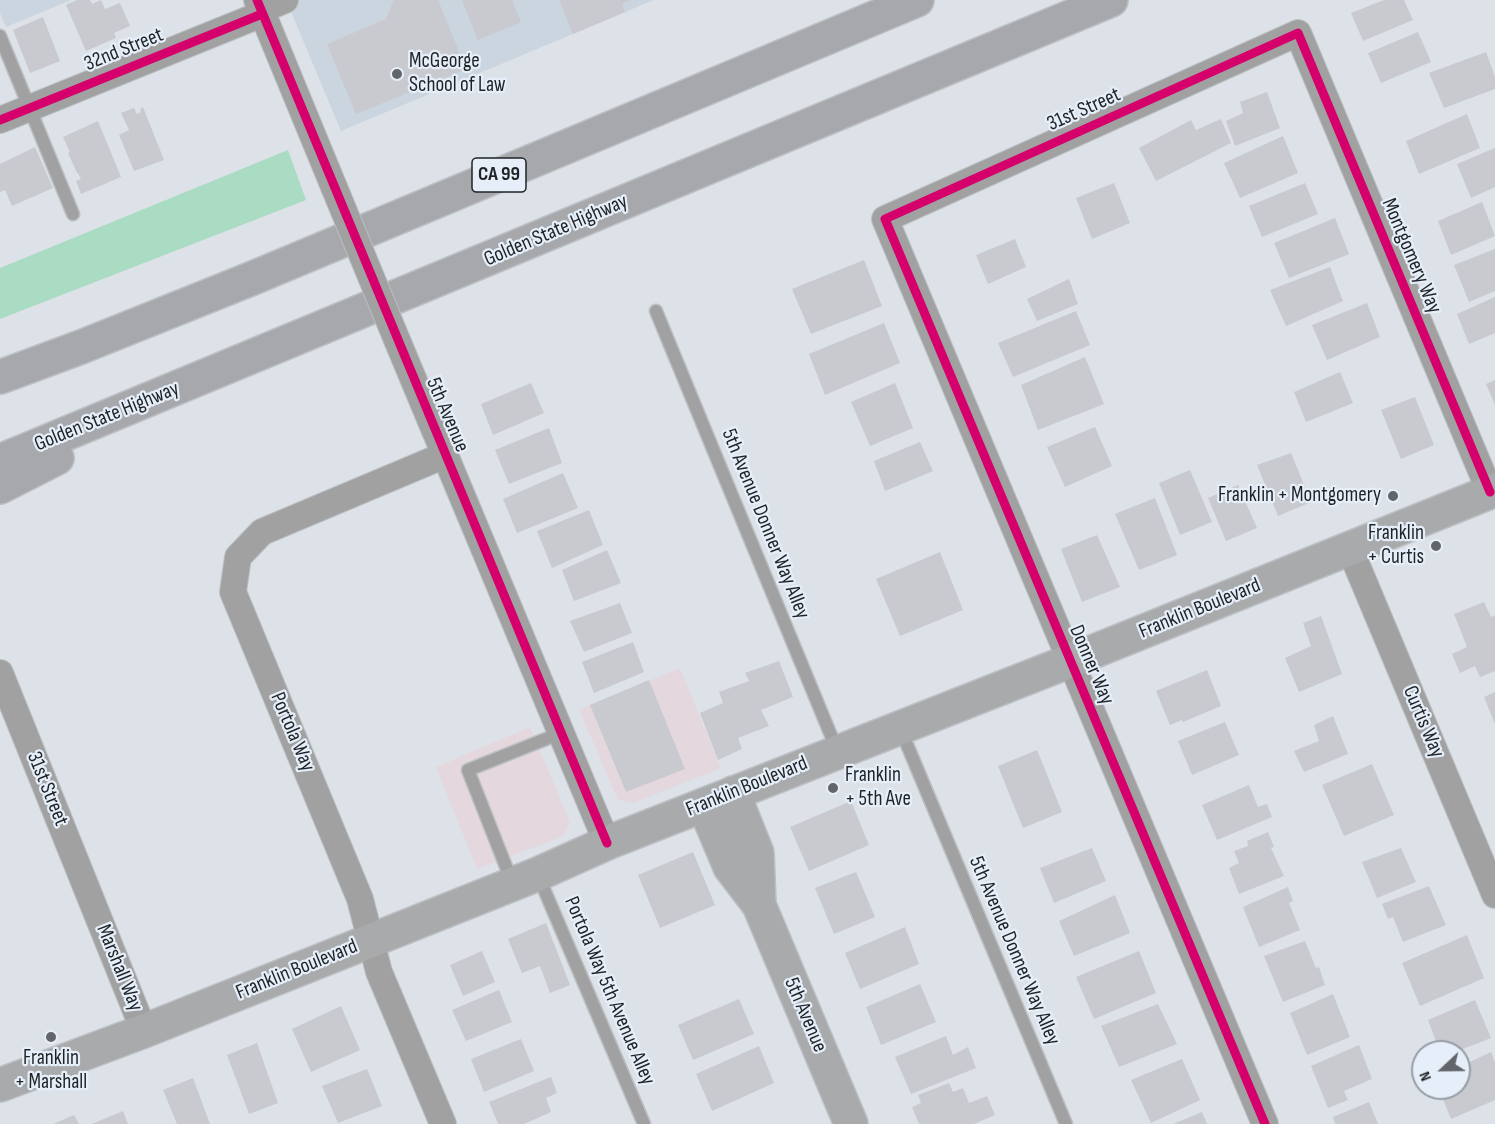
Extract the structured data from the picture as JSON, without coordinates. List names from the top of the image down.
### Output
{
  "streets": {
    "highway": ["CA 99", "Golden State Highway"],
    "main road": ["5th Avenue", "Franklin Boulevard"],
    "street": [
      "32nd Street",
      "31st Street",
      "Montgomery Way",
      "Donner Way",
      "Curtis Way",
      "Portola Way",
      "Marshall Way"
    ],
    "lane": ["5th Avenue Donner Way Alley", "Portola Way 5th Avenue Alley"]
  },
  "crossings": [
    ["32nd Street", "5th Avenue"],
    ["31st Street", "Montgomery Way"],
    ["31st Street", "Donner Way"],
    ["31st Street", "Marshall Way"],
    ["Montgomery Way", "Franklin Boulevard"],
    ["5th Avenue", "Franklin Boulevard"],
    ["5th Avenue", "Portola Way"],
    ["5th Avenue", "Portola Way 5th Avenue Alley"],
    ["5th Avenue Donner Way Alley", "Franklin Boulevard"],
    ["Franklin Boulevard", "Donner Way"],
    ["Franklin Boulevard", "Curtis Way"],
    ["Franklin Boulevard", "Portola Way"],
    ["Franklin Boulevard", "Marshall Way"],
    ["Franklin Boulevard", "Portola Way 5th Avenue Alley"]
  ],
  "places": [
    "McGeorge School of Law",
    "Franklin + Montgomery",
    "Franklin + Curtis",
    "Franklin + 5th Ave",
    "Franklin + Marshall"
  ],
  "north": "left"
}
